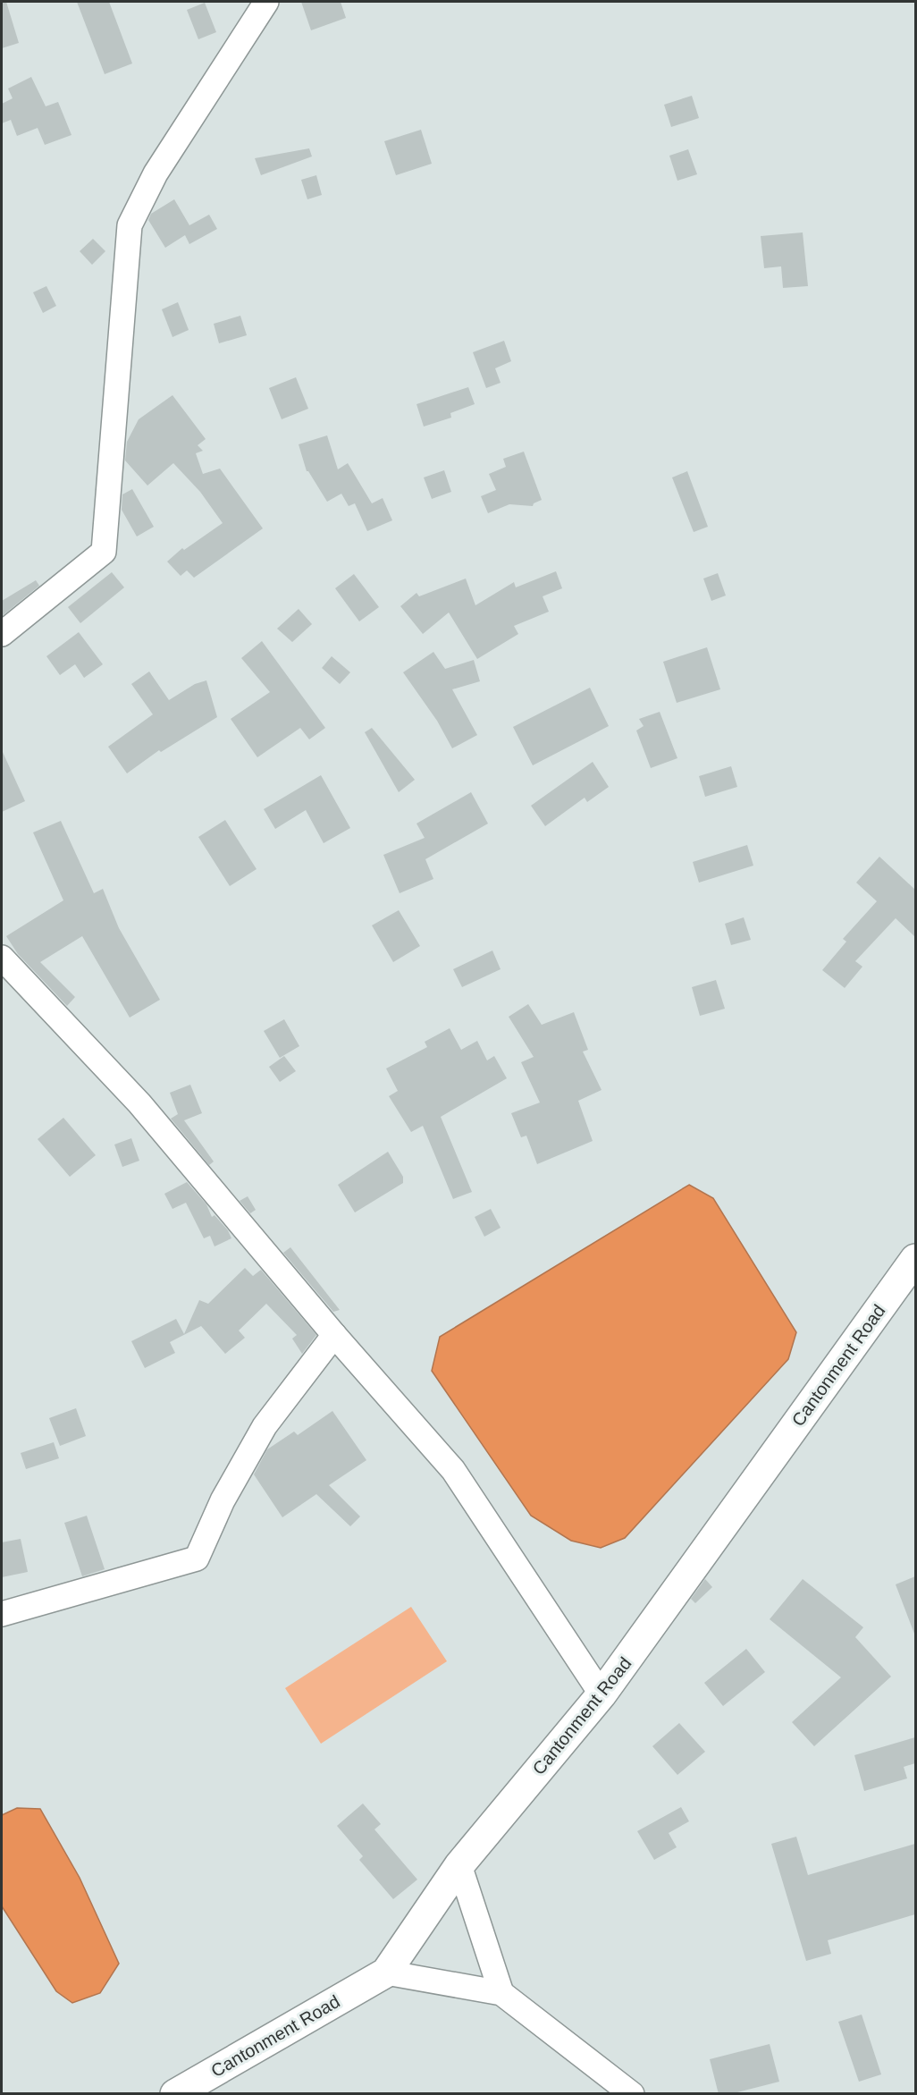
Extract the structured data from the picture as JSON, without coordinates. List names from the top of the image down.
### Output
{
  "streets": {
    "street": ["Cantonment Road"]
  }
}
